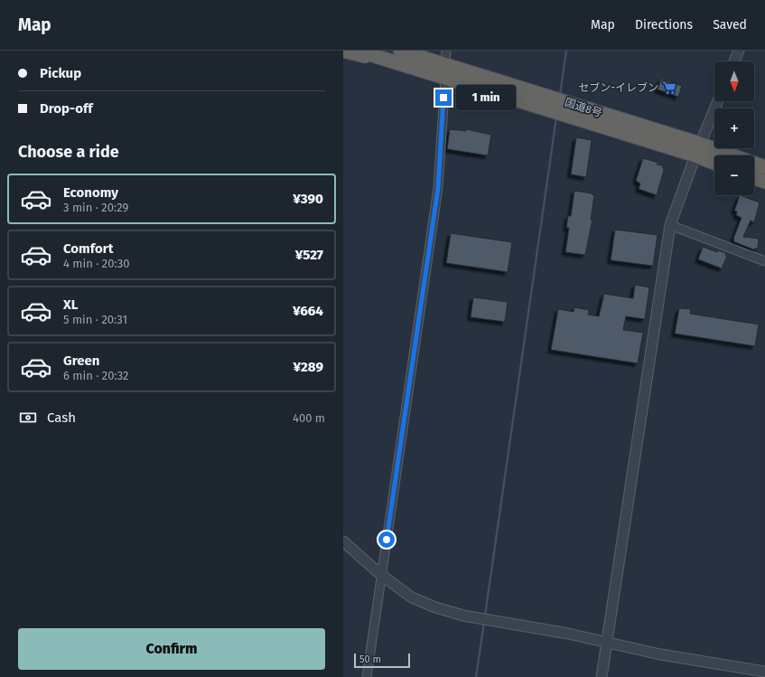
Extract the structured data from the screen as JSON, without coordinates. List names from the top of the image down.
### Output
{
  "streets": {
    "highway": ["国道8号"]
  },
  "places": {
    "supermarket": ["セブン-イレブン"]
  },
  "scale_bar": "50 m",
  "north": "bottom",
  "page": {
    "header": "Map",
    "nav": ["Map", "Directions", "Saved"],
    "banner": ["Pickup", "Drop-off"],
    "map_buttons": ["+", "−"],
    "bubble": "1 min",
    "heading": "Choose a ride",
    "list": [
      {
        "name": "Economy",
        "note": "3 min · 20:29",
        "value": "¥390"
      },
      {
        "name": "Comfort",
        "note": "4 min · 20:30",
        "value": "¥527"
      },
      {
        "name": "XL",
        "note": "5 min · 20:31",
        "value": "¥664"
      },
      {
        "name": "Green",
        "note": "6 min · 20:32",
        "value": "¥289"
      }
    ],
    "pay": ["Cash", "400 m"],
    "buttons": "Confirm",
    "scale": "50 m"
  }
}
